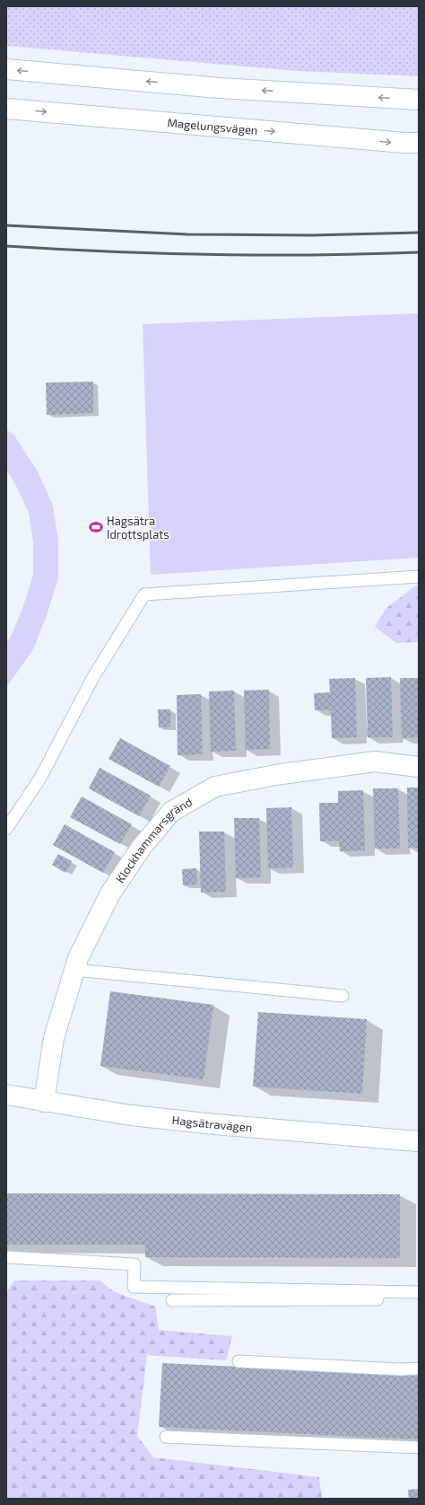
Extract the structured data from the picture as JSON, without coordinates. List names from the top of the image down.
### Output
{
  "streets": {
    "street": ["Magelungsvägen", "Klockhammarsgränd", "Hagsätravägen"]
  },
  "crossings": [
    ["Klockhammarsgränd", "Hagsätravägen"]
  ],
  "places": {
    "sports": ["Hagsätra Idrottsplats"]
  }
}
